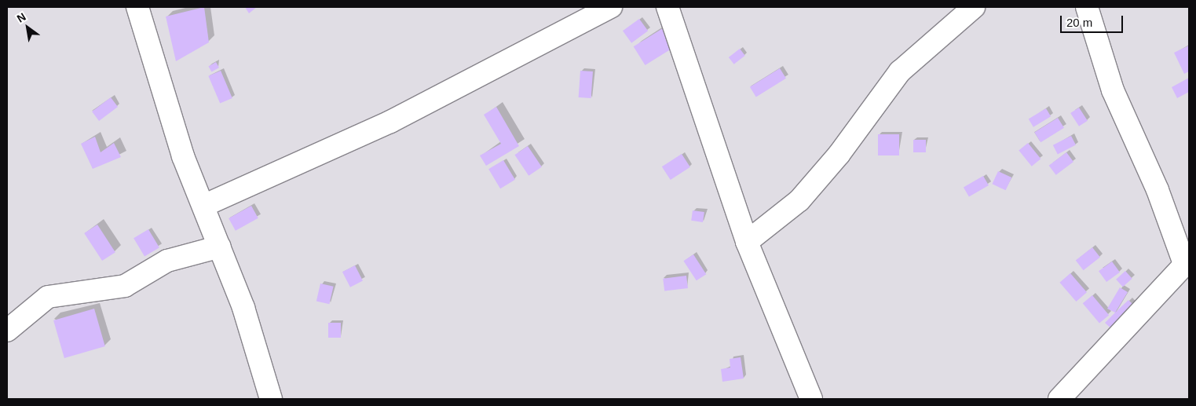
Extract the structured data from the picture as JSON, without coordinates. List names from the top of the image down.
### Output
{
  "scale_bar": "20 m",
  "north": "top left"
}
